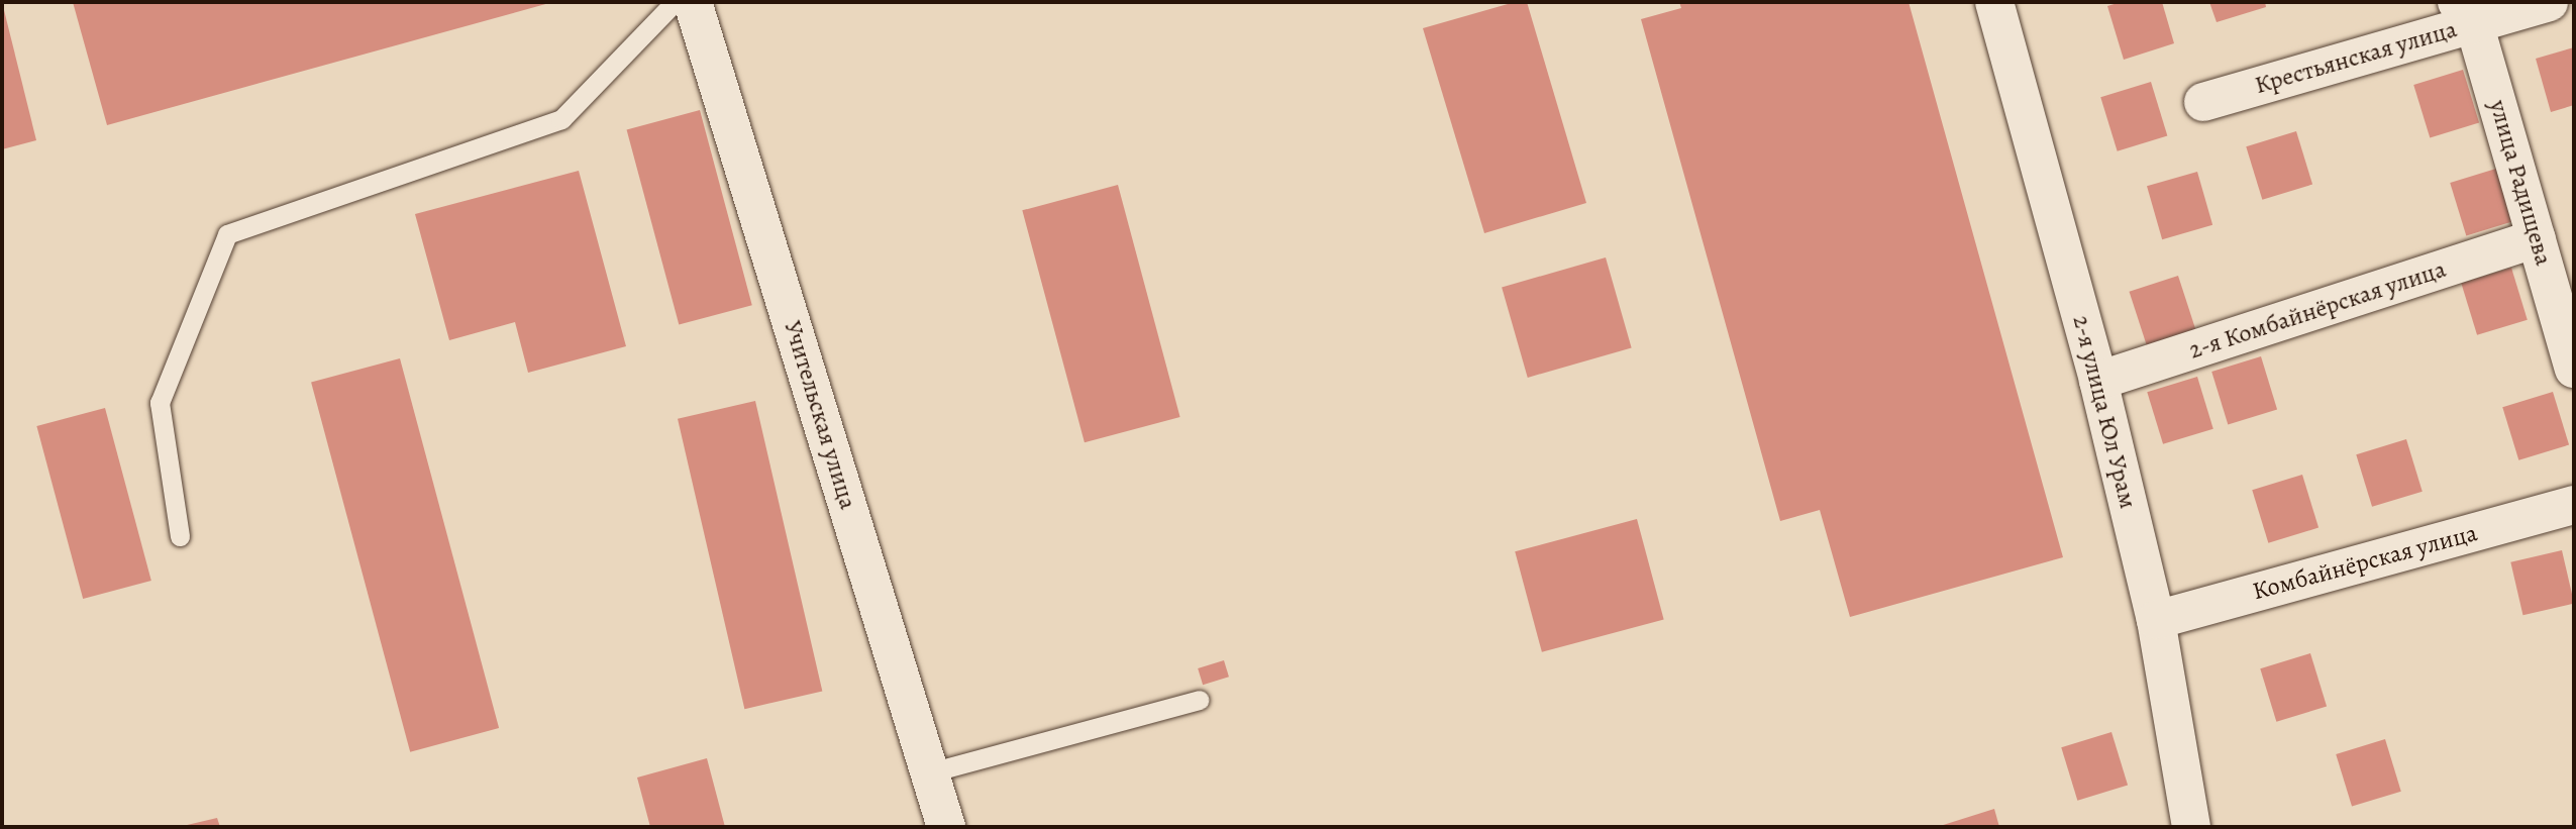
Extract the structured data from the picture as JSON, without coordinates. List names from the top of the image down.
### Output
{
  "streets": {
    "street": [
      "Крестьянская улица",
      "улица Радищева",
      "2-я Комбайнёрская улица",
      "2-я улица Юл Урам",
      "Учительская улица",
      "Комбайнёрская улица"
    ]
  },
  "crossings": [
    ["Крестьянская улица", "улица Радищева"],
    ["улица Радищева", "2-я Комбайнёрская улица"],
    ["2-я Комбайнёрская улица", "2-я улица Юл Урам"],
    ["2-я улица Юл Урам", "Комбайнёрская улица"]
  ]
}
